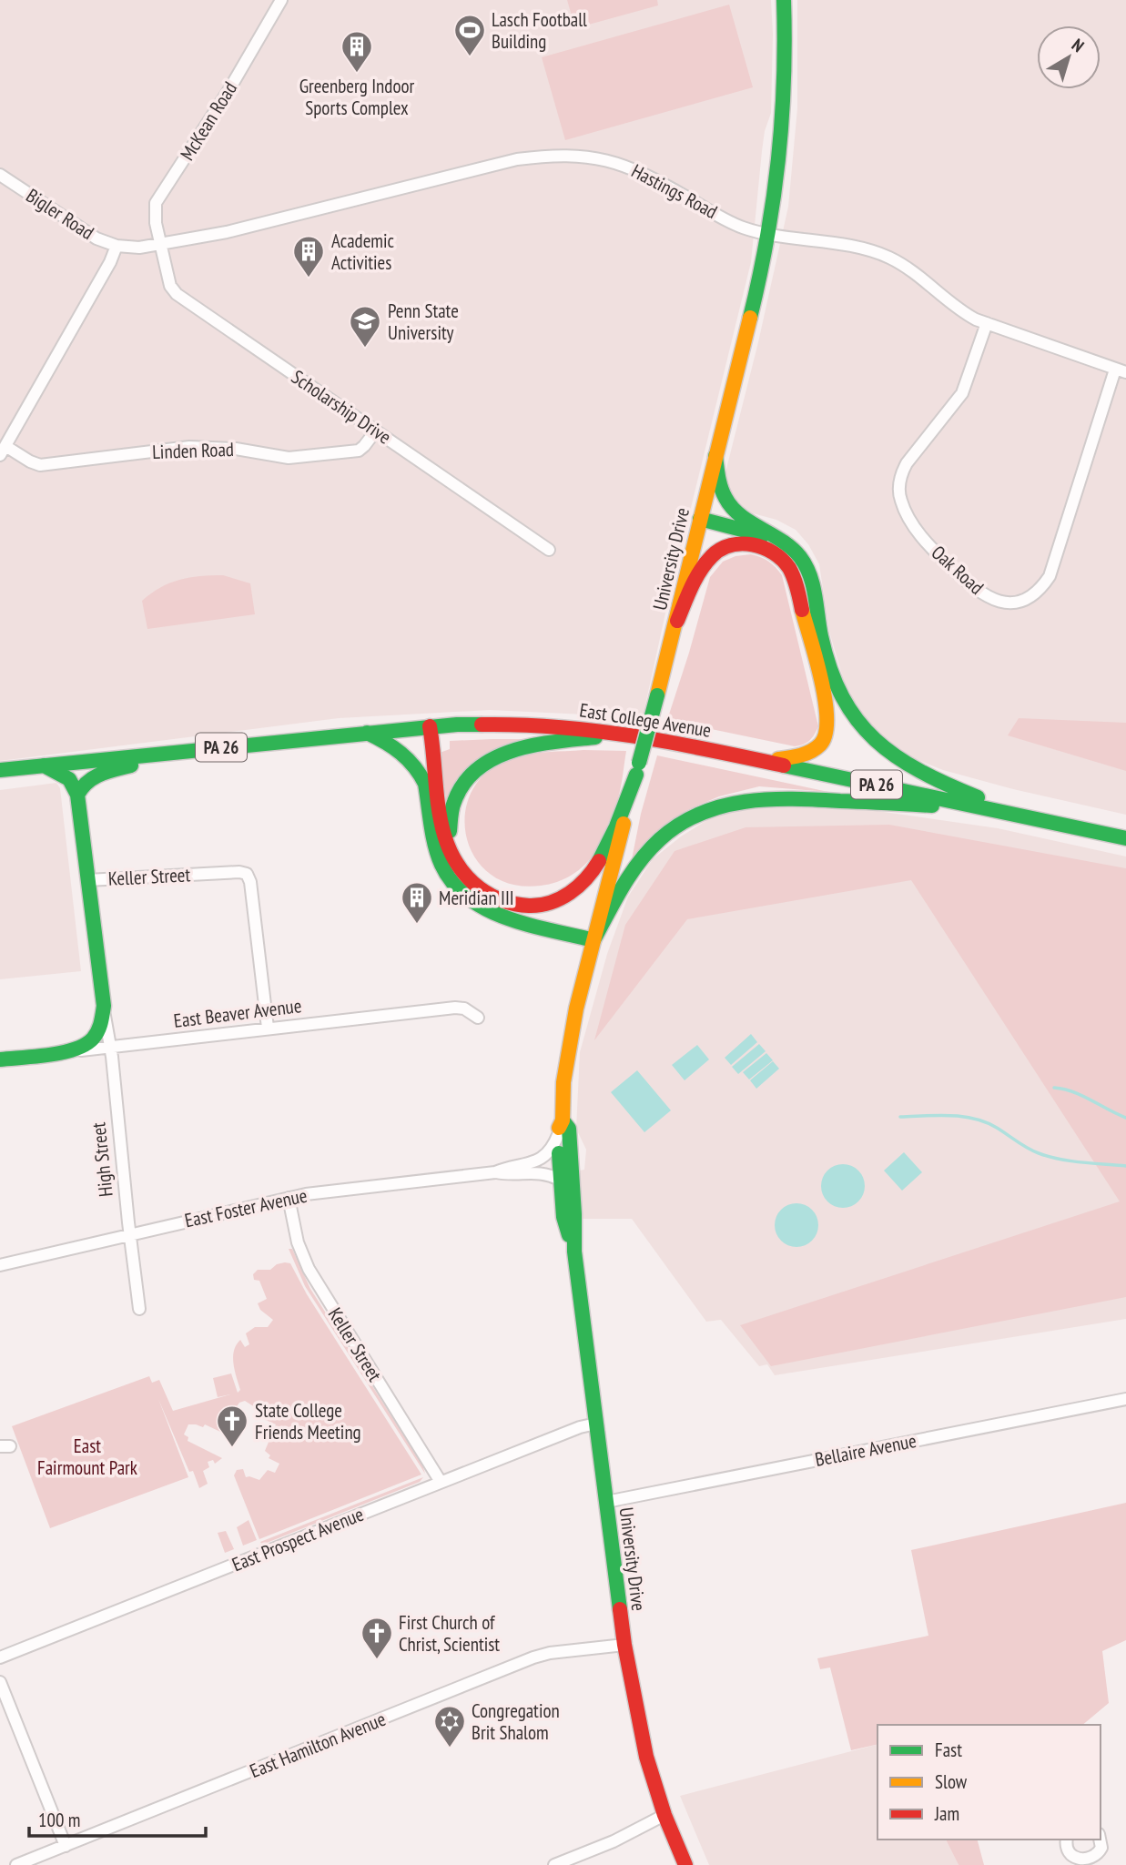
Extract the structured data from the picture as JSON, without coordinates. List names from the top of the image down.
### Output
{
  "streets": {
    "main road": [
      "University Drive",
      "East College Avenue",
      "PA 26",
      "East Beaver Avenue",
      "High Street"
    ],
    "street": [
      "McKean Road",
      "Hastings Road",
      "Bigler Road",
      "Scholarship Drive",
      "Linden Road",
      "Oak Road",
      "Keller Street",
      "East Foster Avenue",
      "Bellaire Avenue",
      "East Prospect Avenue",
      "East Hamilton Avenue"
    ]
  },
  "crossings": [
    ["McKean Road", "Hastings Road"],
    ["McKean Road", "Bigler Road"],
    ["McKean Road", "Scholarship Drive"],
    ["Hastings Road", "Bigler Road"],
    ["Hastings Road", "Scholarship Drive"],
    ["Hastings Road", "University Drive"],
    ["Hastings Road", "Oak Road"],
    ["Bigler Road", "Scholarship Drive"],
    ["Scholarship Drive", "Linden Road"],
    ["University Drive", "East Foster Avenue"],
    ["University Drive", "Bellaire Avenue"],
    ["University Drive", "East Prospect Avenue"],
    ["University Drive", "East Hamilton Avenue"],
    ["East College Avenue", "High Street"],
    ["Keller Street", "East Beaver Avenue"],
    ["Keller Street", "High Street"],
    ["Keller Street", "East Foster Avenue"],
    ["Keller Street", "East Prospect Avenue"],
    ["East Beaver Avenue", "High Street"],
    ["High Street", "East Foster Avenue"]
  ],
  "parks": ["East Fairmount Park"],
  "places": {
    "sports": ["Lasch Football Building"],
    "building": ["Greenberg Indoor Sports Complex", "Academic Activities", "Meridian III"],
    "school or university": ["Penn State University"],
    "church": ["State College Friends Meeting", "First Church of Christ, Scientist"],
    "synagogue": ["Congregation Brit Shalom"]
  },
  "legend": ["Fast", "Slow", "Jam"],
  "scale_bar": "100 m",
  "north": "top right"
}
